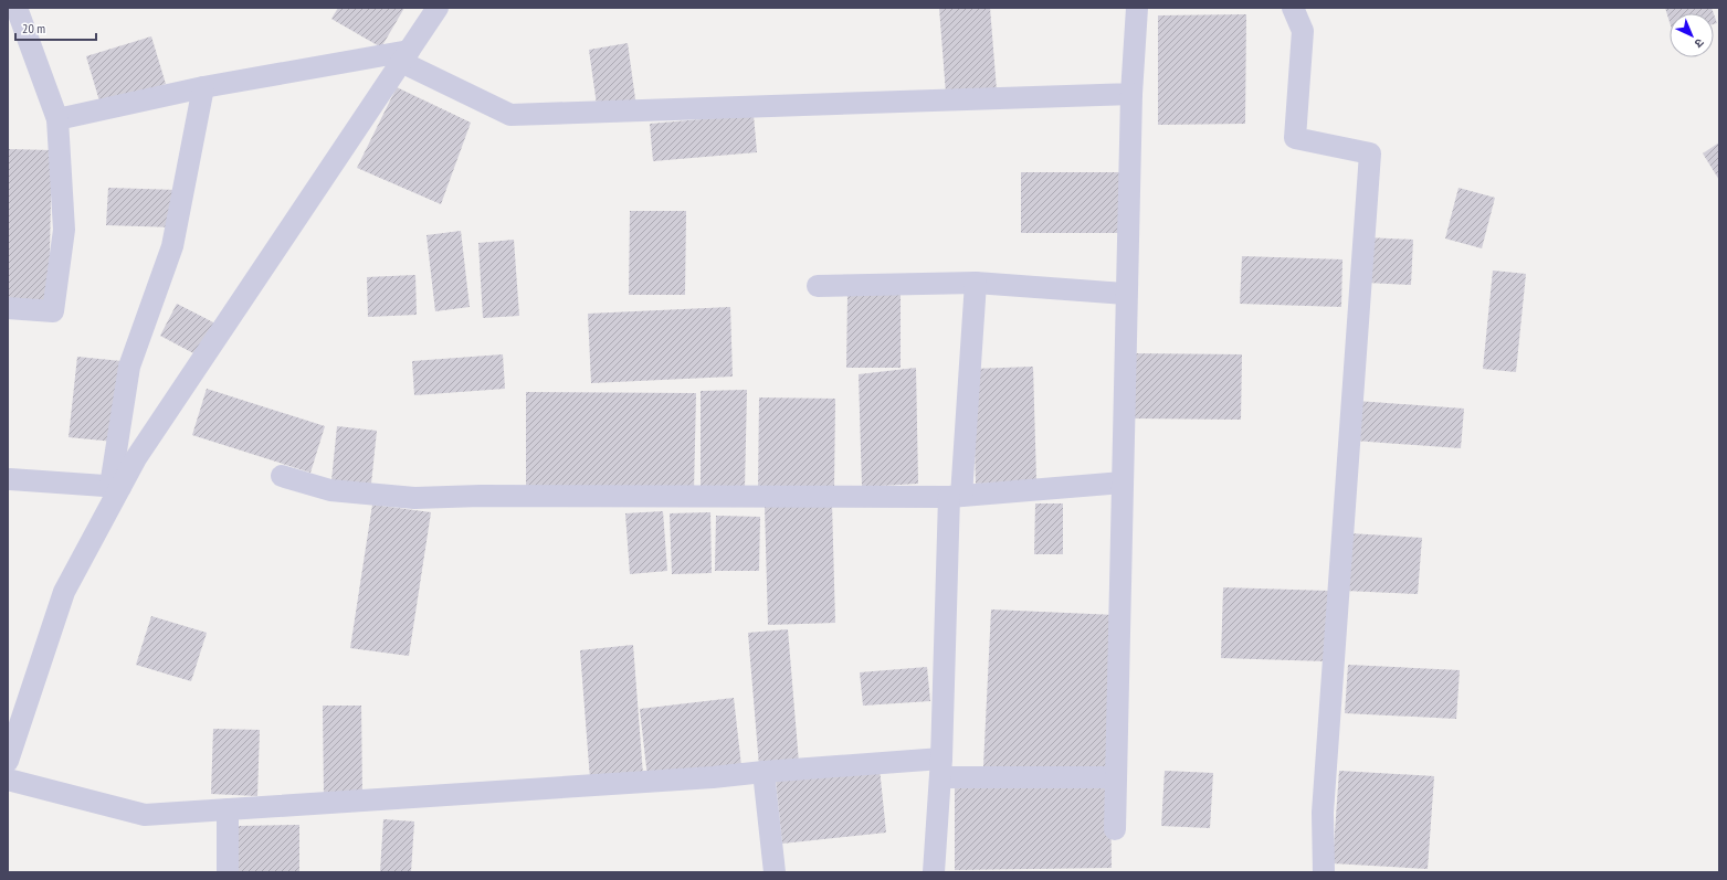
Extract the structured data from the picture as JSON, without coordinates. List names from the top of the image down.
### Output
{
  "scale_bar": "20 m",
  "north": "bottom right"
}
